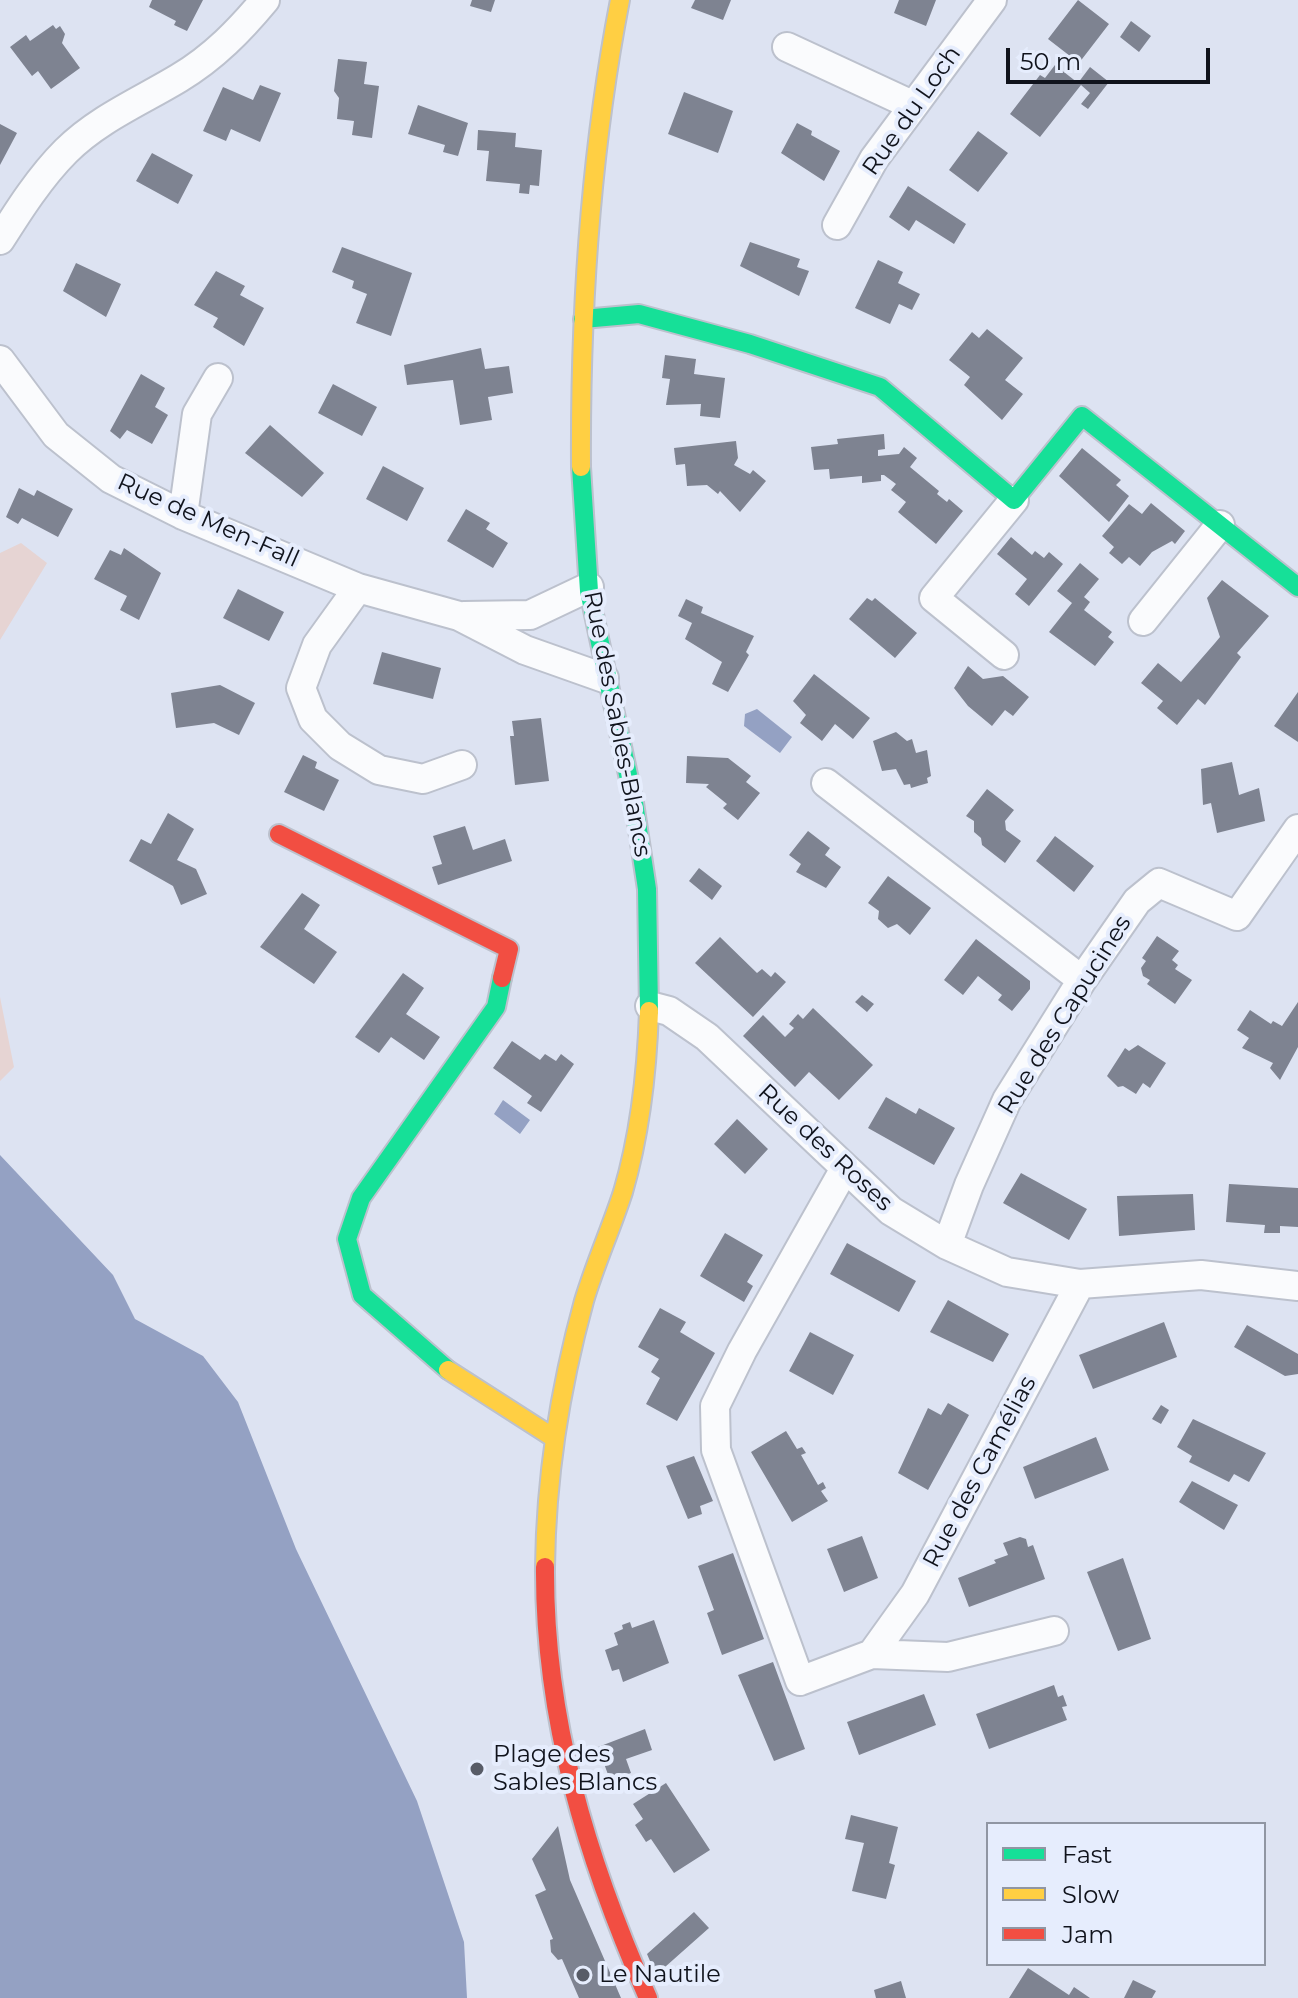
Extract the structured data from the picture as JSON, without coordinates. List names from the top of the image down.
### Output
{
  "streets": {
    "street": [
      "Rue du Loch",
      "Rue de Men-Fall",
      "Rue des Sables-Blancs",
      "Rue des Capucines",
      "Rue des Roses",
      "Rue des Camélias"
    ]
  },
  "crossings": [
    ["Rue de Men-Fall", "Rue des Sables-Blancs"],
    ["Rue des Sables-Blancs", "Rue des Roses"],
    ["Rue des Capucines", "Rue des Roses"],
    ["Rue des Roses", "Rue des Camélias"]
  ],
  "places": ["Plage des Sables Blancs", "Le Nautile"],
  "legend": ["Fast", "Slow", "Jam"],
  "scale_bar": "50 m"
}
